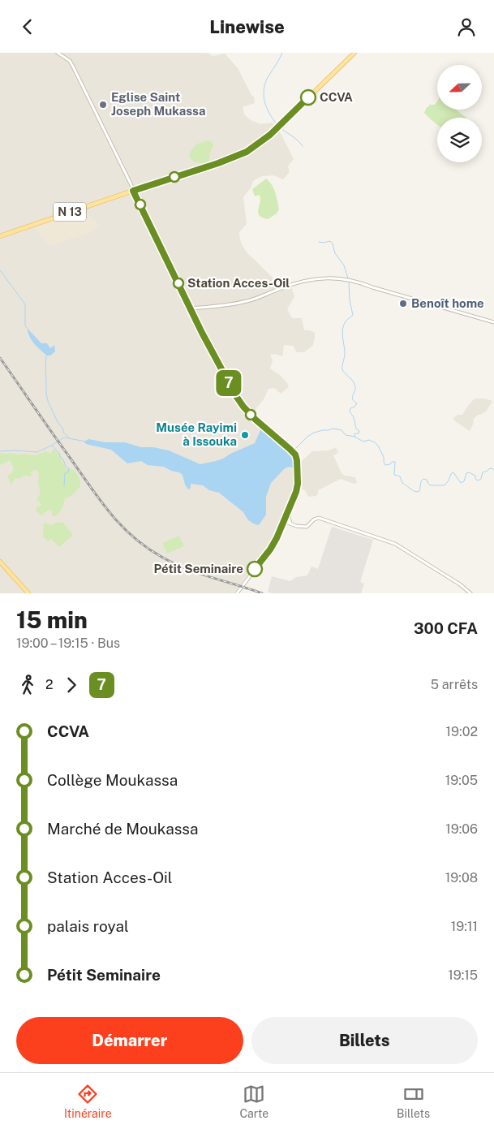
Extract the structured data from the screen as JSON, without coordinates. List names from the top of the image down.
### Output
{
  "streets": {
    "main road": ["N 13"]
  },
  "places": [
    "CCVA",
    "Eglise Saint Joseph Mukassa",
    "Station Acces-Oil",
    "Benoît home",
    "Musée Rayimi à Issouka",
    "Pétit Seminaire"
  ],
  "lines": ["bus line 7"],
  "north": "left",
  "page": {
    "header": "Linewise",
    "on_map": "7",
    "heading": ["15 min", "19:00 – 19:15 · Bus", "300 CFA"],
    "legs": ["2", "7", "5 arrêts"],
    "list": [
      {
        "name": "CCVA",
        "value": "19:02"
      },
      {
        "name": "Collège Moukassa",
        "value": "19:05"
      },
      {
        "name": "Marché de Moukassa",
        "value": "19:06"
      },
      {
        "name": "Station Acces-Oil",
        "value": "19:08"
      },
      {
        "name": "palais royal",
        "value": "19:11"
      },
      {
        "name": "Pétit Seminaire",
        "value": "19:15"
      }
    ],
    "buttons": ["Démarrer", "Billets"],
    "tabs": ["Itinéraire", "Carte", "Billets"]
  }
}
